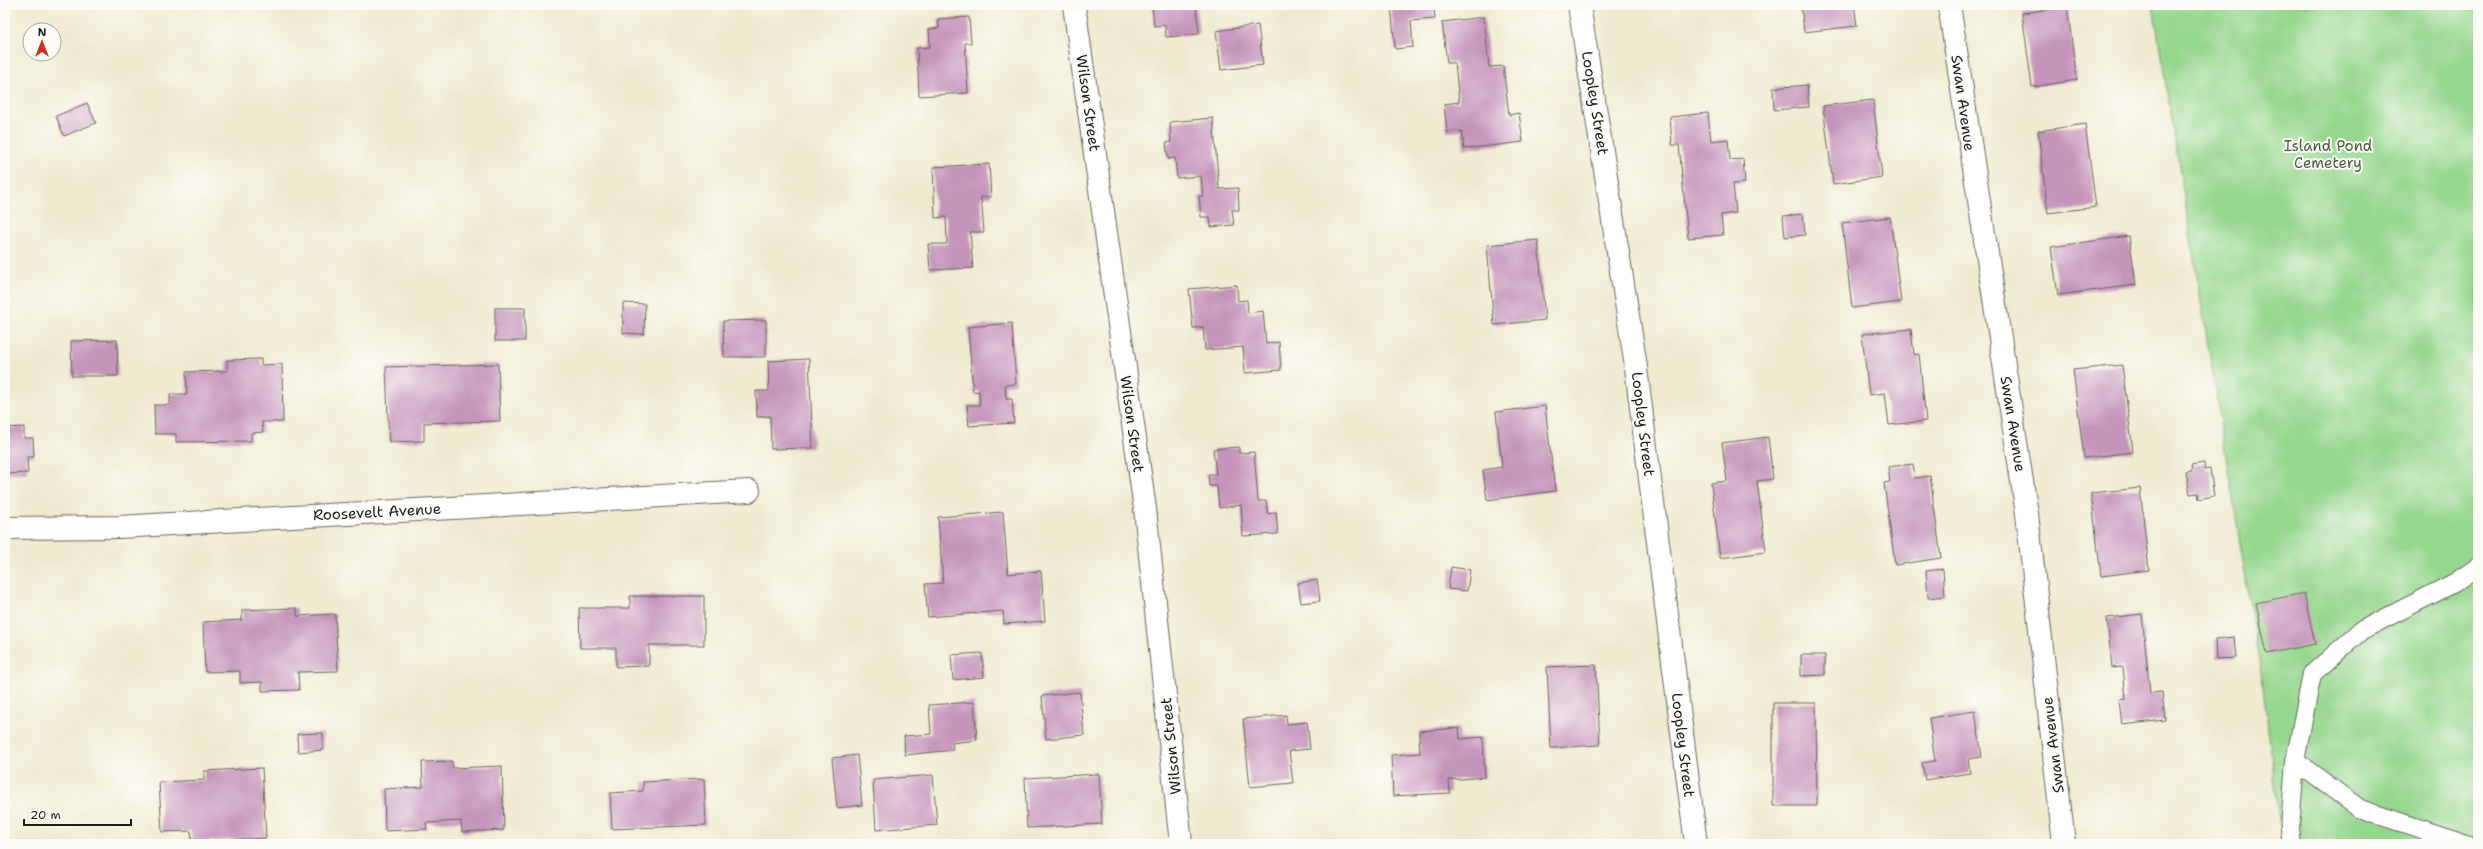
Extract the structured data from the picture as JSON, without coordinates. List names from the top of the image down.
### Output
{
  "streets": {
    "street": [
      "Wilson Street",
      "Loopley Street",
      "Swan Avenue",
      "Roosevelt Avenue"
    ]
  },
  "parks": ["Island Pond Cemetery"],
  "scale_bar": "20 m",
  "north": "top"
}
